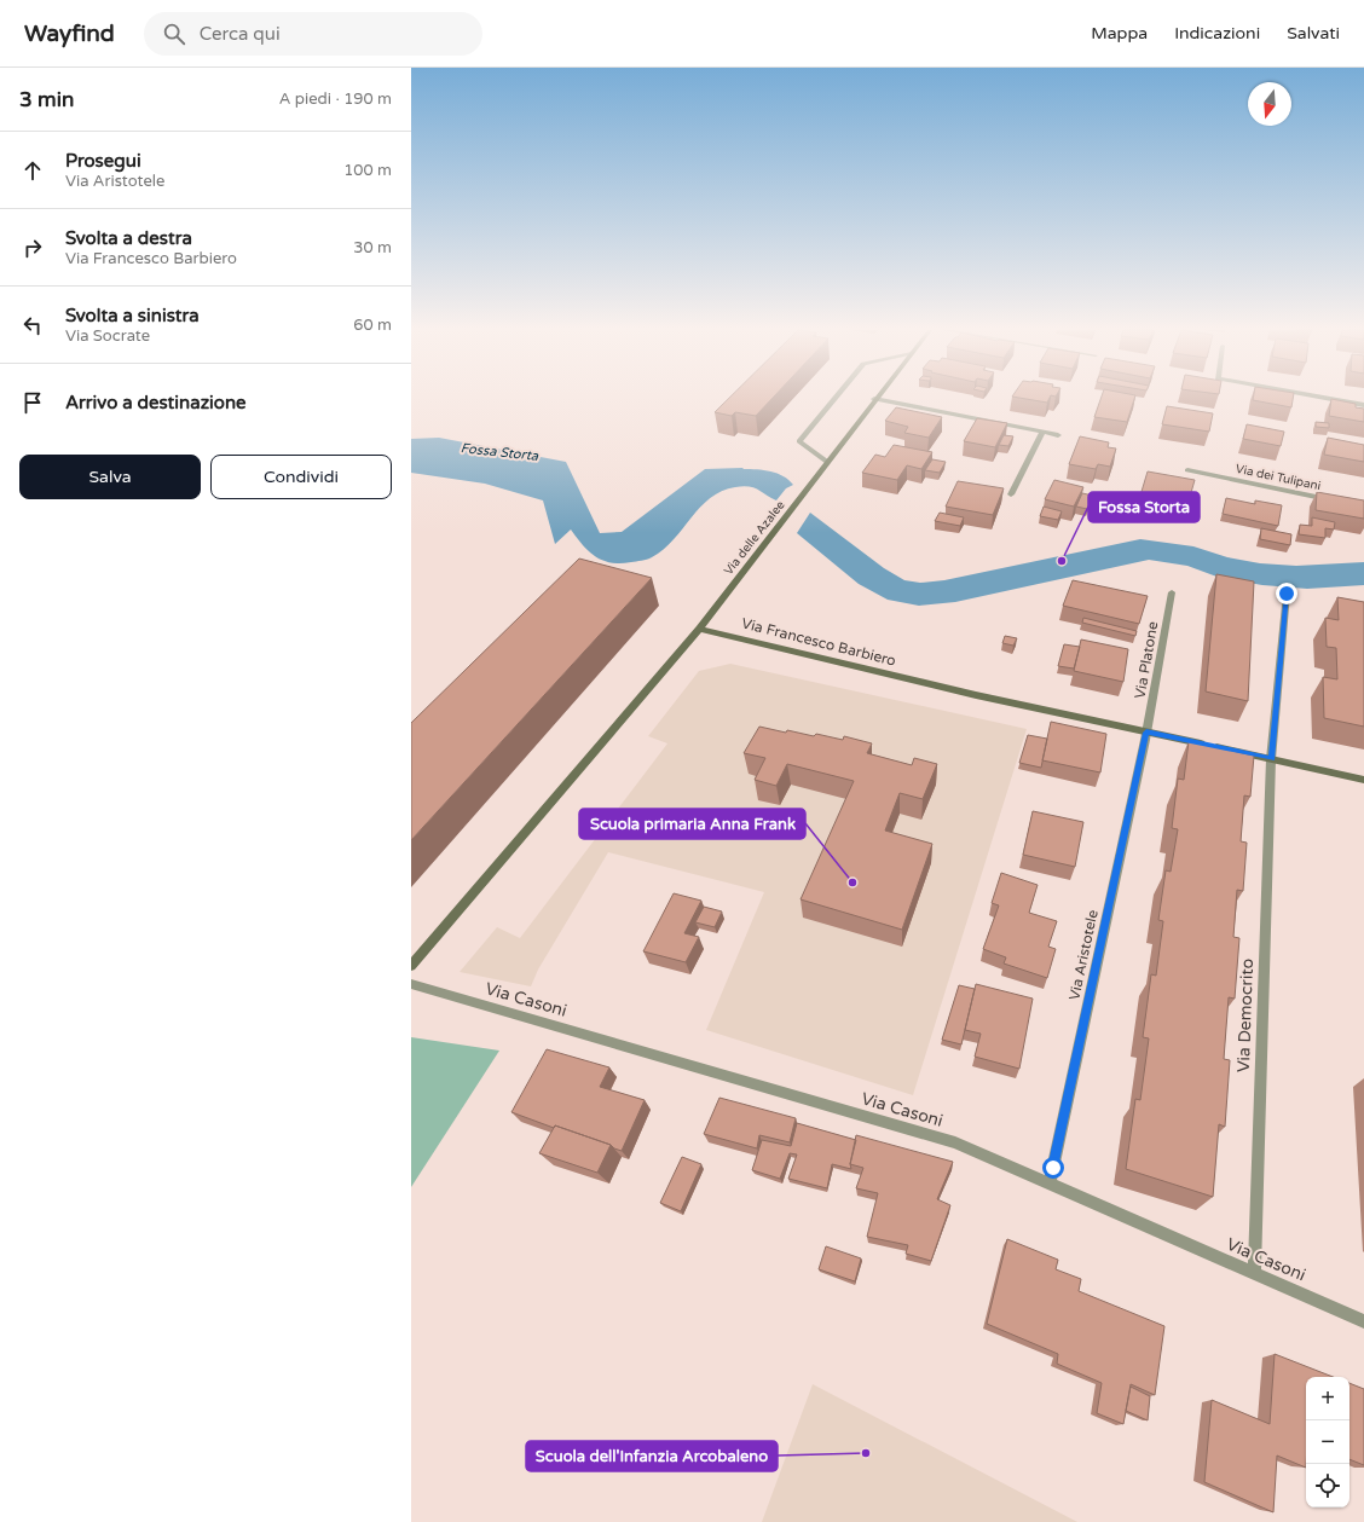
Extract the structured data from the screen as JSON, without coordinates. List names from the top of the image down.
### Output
{
  "streets": {
    "street": [
      "Via dei Tulipani",
      "Via delle Azalee",
      "Via Francesco Barbiero",
      "Via Platone",
      "Via Aristotele",
      "Via Casoni",
      "Via Democrito"
    ]
  },
  "crossings": [
    ["Via delle Azalee", "Via Francesco Barbiero"],
    ["Via Francesco Barbiero", "Via Platone"],
    ["Via Francesco Barbiero", "Via Aristotele"],
    ["Via Francesco Barbiero", "Via Democrito"],
    ["Via Platone", "Via Aristotele"],
    ["Via Aristotele", "Via Casoni"],
    ["Via Casoni", "Via Democrito"]
  ],
  "water": ["Fossa Storta"],
  "places": ["Fossa Storta", "Scuola primaria Anna Frank", "Scuola dell'Infanzia Arcobaleno"],
  "north": "bottom",
  "page": {
    "header": "Wayfind",
    "search": "Cerca qui",
    "nav": ["Mappa", "Indicazioni", "Salvati"],
    "heading": ["3 min", "A piedi · 190 m"],
    "list": [
      ["Prosegui", "Via Aristotele", "100 m"],
      ["Svolta a destra", "Via Francesco Barbiero", "30 m"],
      ["Svolta a sinistra", "Via Socrate", "60 m"],
      "Arrivo a destinazione"
    ],
    "buttons": ["Salva", "Condividi"],
    "map_buttons": ["+", "−"]
  }
}
